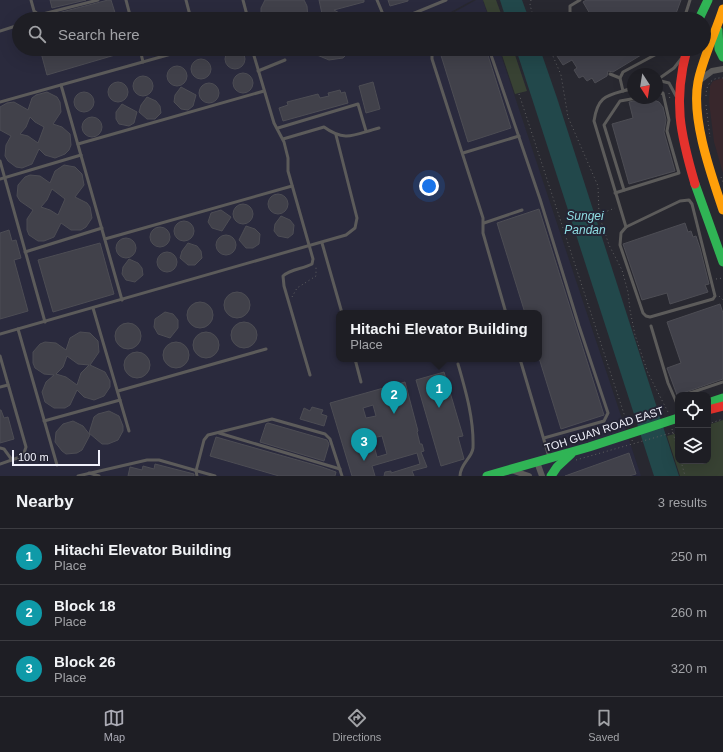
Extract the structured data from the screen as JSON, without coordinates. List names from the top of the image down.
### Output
{
  "streets": {
    "main road": ["TOH GUAN ROAD EAST"]
  },
  "water": ["Sungei Pandan"],
  "scale_bar": "100 m",
  "north": "bottom",
  "page": {
    "search": "Search here",
    "popup": ["Hitachi Elevator Building", "Place"],
    "pins": ["1", "2", "3"],
    "scale": "100 m",
    "heading": ["Nearby", "3 results"],
    "list": [
      {
        "mark": "1",
        "name": "Hitachi Elevator Building",
        "note": "Place",
        "value": "250 m"
      },
      {
        "mark": "2",
        "name": "Block 18",
        "note": "Place",
        "value": "260 m"
      },
      {
        "mark": "3",
        "name": "Block 26",
        "note": "Place",
        "value": "320 m"
      }
    ],
    "nav": ["Map", "Directions", "Saved"]
  }
}
